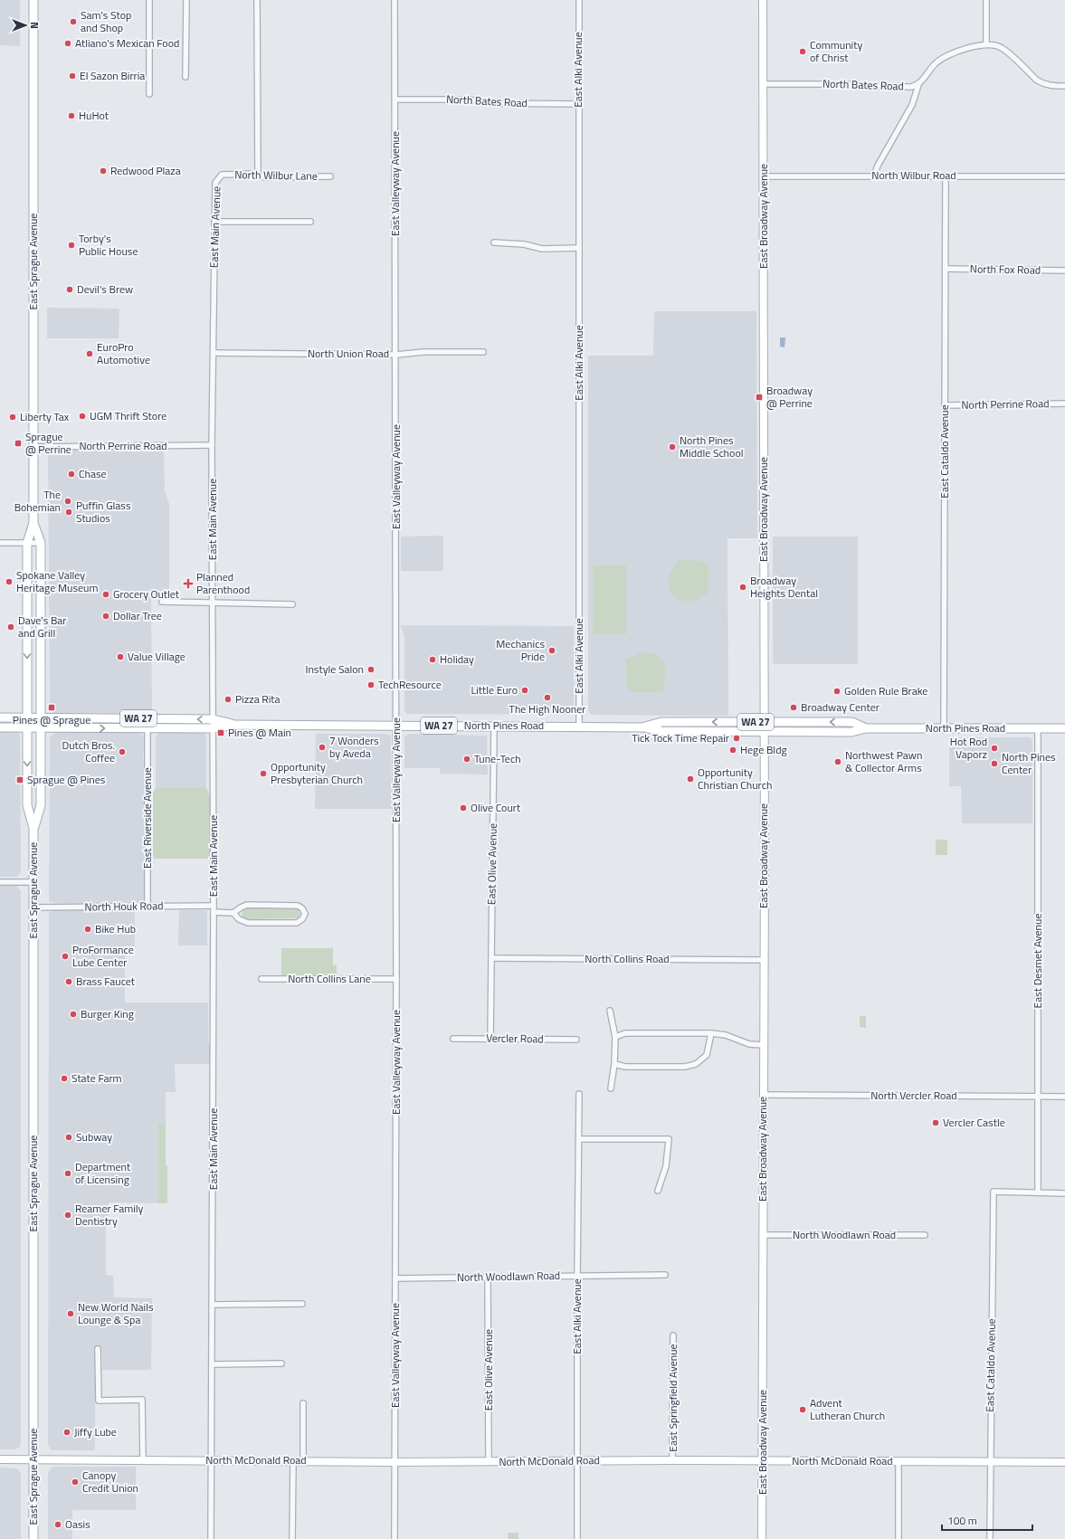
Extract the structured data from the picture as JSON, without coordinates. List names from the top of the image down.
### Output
{
  "streets": {
    "main road": [
      "East Broadway Avenue",
      "East Sprague Avenue",
      "WA 27",
      "North Pines Road",
      "North McDonald Road"
    ],
    "street": [
      "East Alki Avenue",
      "North Bates Road",
      "North Wilbur Lane",
      "North Wilbur Road",
      "East Valleyway Avenue",
      "East Main Avenue",
      "North Fox Road",
      "North Union Road",
      "North Perrine Road",
      "East Cataldo Avenue",
      "East Riverside Avenue",
      "East Olive Avenue",
      "North Houk Road",
      "North Collins Road",
      "East Desmet Avenue",
      "North Collins Lane",
      "Vercler Road",
      "North Vercler Road",
      "North Woodlawn Road",
      "East Springfield Avenue"
    ]
  },
  "crossings": [
    ["East Alki Avenue", "North Bates Road"],
    ["East Alki Avenue", "North Pines Road"],
    ["East Alki Avenue", "North Woodlawn Road"],
    ["East Alki Avenue", "North McDonald Road"],
    ["North Bates Road", "East Valleyway Avenue"],
    ["North Bates Road", "East Broadway Avenue"],
    ["North Wilbur Lane", "East Main Avenue"],
    ["North Wilbur Road", "East Broadway Avenue"],
    ["North Wilbur Road", "East Cataldo Avenue"],
    ["East Valleyway Avenue", "North Union Road"],
    ["East Valleyway Avenue", "North Pines Road"],
    ["East Valleyway Avenue", "North Collins Lane"],
    ["East Valleyway Avenue", "North Woodlawn Road"],
    ["East Valleyway Avenue", "North McDonald Road"],
    ["East Broadway Avenue", "North Pines Road"],
    ["East Broadway Avenue", "North Collins Road"],
    ["East Broadway Avenue", "North Vercler Road"],
    ["East Broadway Avenue", "North Woodlawn Road"],
    ["East Broadway Avenue", "North McDonald Road"],
    ["East Main Avenue", "North Union Road"],
    ["East Main Avenue", "North Perrine Road"],
    ["East Main Avenue", "North Pines Road"],
    ["East Main Avenue", "North Houk Road"],
    ["East Main Avenue", "North McDonald Road"],
    ["East Sprague Avenue", "North Perrine Road"],
    ["East Sprague Avenue", "WA 27"],
    ["East Sprague Avenue", "North Pines Road"],
    ["East Sprague Avenue", "North Houk Road"],
    ["East Sprague Avenue", "North McDonald Road"],
    ["North Fox Road", "East Cataldo Avenue"],
    ["North Perrine Road", "East Cataldo Avenue"],
    ["East Cataldo Avenue", "North Pines Road"],
    ["East Cataldo Avenue", "East Desmet Avenue"],
    ["East Cataldo Avenue", "North McDonald Road"],
    ["WA 27", "North Pines Road"],
    ["North Pines Road", "East Riverside Avenue"],
    ["North Pines Road", "East Olive Avenue"],
    ["North Pines Road", "East Desmet Avenue"],
    ["East Riverside Avenue", "North Houk Road"],
    ["East Olive Avenue", "North Collins Road"],
    ["East Olive Avenue", "Vercler Road"],
    ["East Olive Avenue", "North Woodlawn Road"],
    ["East Olive Avenue", "North McDonald Road"],
    ["East Desmet Avenue", "North Vercler Road"],
    ["East Springfield Avenue", "North McDonald Road"]
  ],
  "places": {
    "other": [
      "Sam's Stop and Shop",
      "Atliano's Mexican Food",
      "Community of Christ",
      "El Sazon Birria",
      "HuHot",
      "Redwood Plaza",
      "Torby's Public House",
      "Devil's Brew",
      "EuroPro Automotive",
      "UGM Thrift Store",
      "Liberty Tax",
      "North Pines Middle School",
      "Chase",
      "The Bohemian",
      "Puffin Glass Studios",
      "Spokane Valley Heritage Museum",
      "Broadway Heights Dental",
      "Grocery Outlet",
      "Dollar Tree",
      "Dave's Bar and Grill",
      "Mechanics Pride",
      "Value Village",
      "Holiday",
      "Instyle Salon",
      "TechResource",
      "Little Euro",
      "Golden Rule Brake",
      "The High Nooner",
      "Pizza Rita",
      "Broadway Center",
      "Tick Tock Time Repair",
      "7 Wonders by Aveda",
      "Hot Rod Vaporz",
      "Hege Bldg",
      "Dutch Bros. Coffee",
      "Tune-Tech",
      "Northwest Pawn & Collector Arms",
      "North Pines Center",
      "Opportunity Presbyterian Church",
      "Opportunity Christian Church",
      "Olive Court",
      "Bike Hub",
      "ProFormance Lube Center",
      "Brass Faucet",
      "Burger King",
      "State Farm",
      "Vercler Castle",
      "Subway",
      "Department of Licensing",
      "Reamer Family Dentistry",
      "New World Nails Lounge & Spa",
      "Advent Lutheran Church",
      "Jiffy Lube",
      "Canopy Credit Union",
      "Oasis"
    ],
    "transit": [
      "Broadway @ Perrine",
      "Sprague @ Perrine",
      "Pines @ Sprague",
      "Pines @ Main",
      "Sprague @ Pines"
    ],
    "health": ["Planned Parenthood"]
  },
  "scale_bar": "100 m",
  "north": "right"
}
